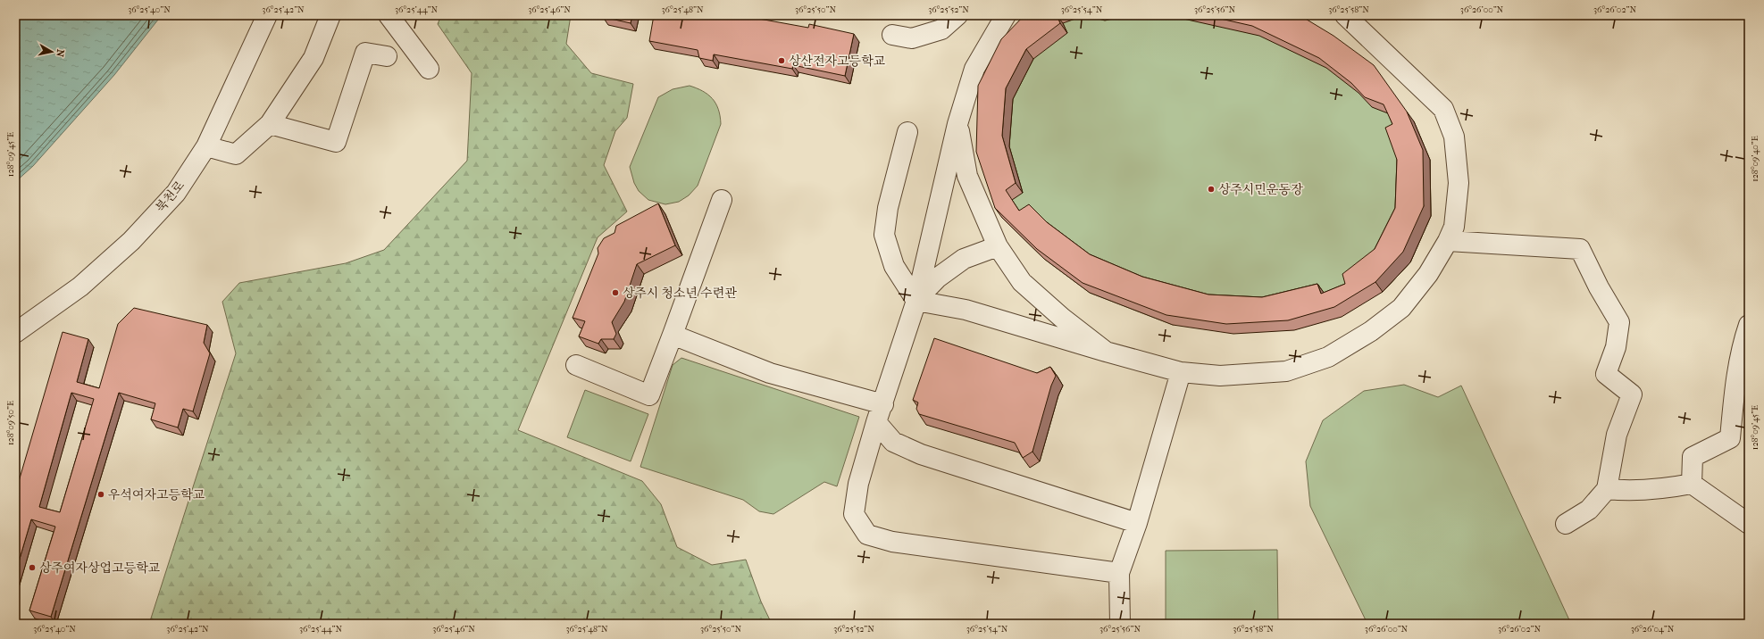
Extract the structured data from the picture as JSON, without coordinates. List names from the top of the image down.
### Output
{
  "streets": {
    "street": ["북천로"]
  },
  "places": [
    "상산전자고등학교",
    "상주시민운동장",
    "상주시 청소년 수련관",
    "우석여자고등학교",
    "상주여자상업고등학교"
  ],
  "north": "right",
  "coordinates": [
    "36°25'40\"N",
    "36°25'42\"N",
    "36°25'44\"N",
    "36°25'46\"N",
    "36°25'48\"N",
    "36°25'50\"N",
    "36°25'52\"N",
    "36°25'54\"N",
    "36°25'56\"N",
    "36°25'58\"N",
    "36°26'00\"N",
    "36°26'02\"N",
    "128°09'45\"E",
    "128°09'40\"E",
    "128°09'50\"E",
    "36°26'04\"N"
  ]
}
